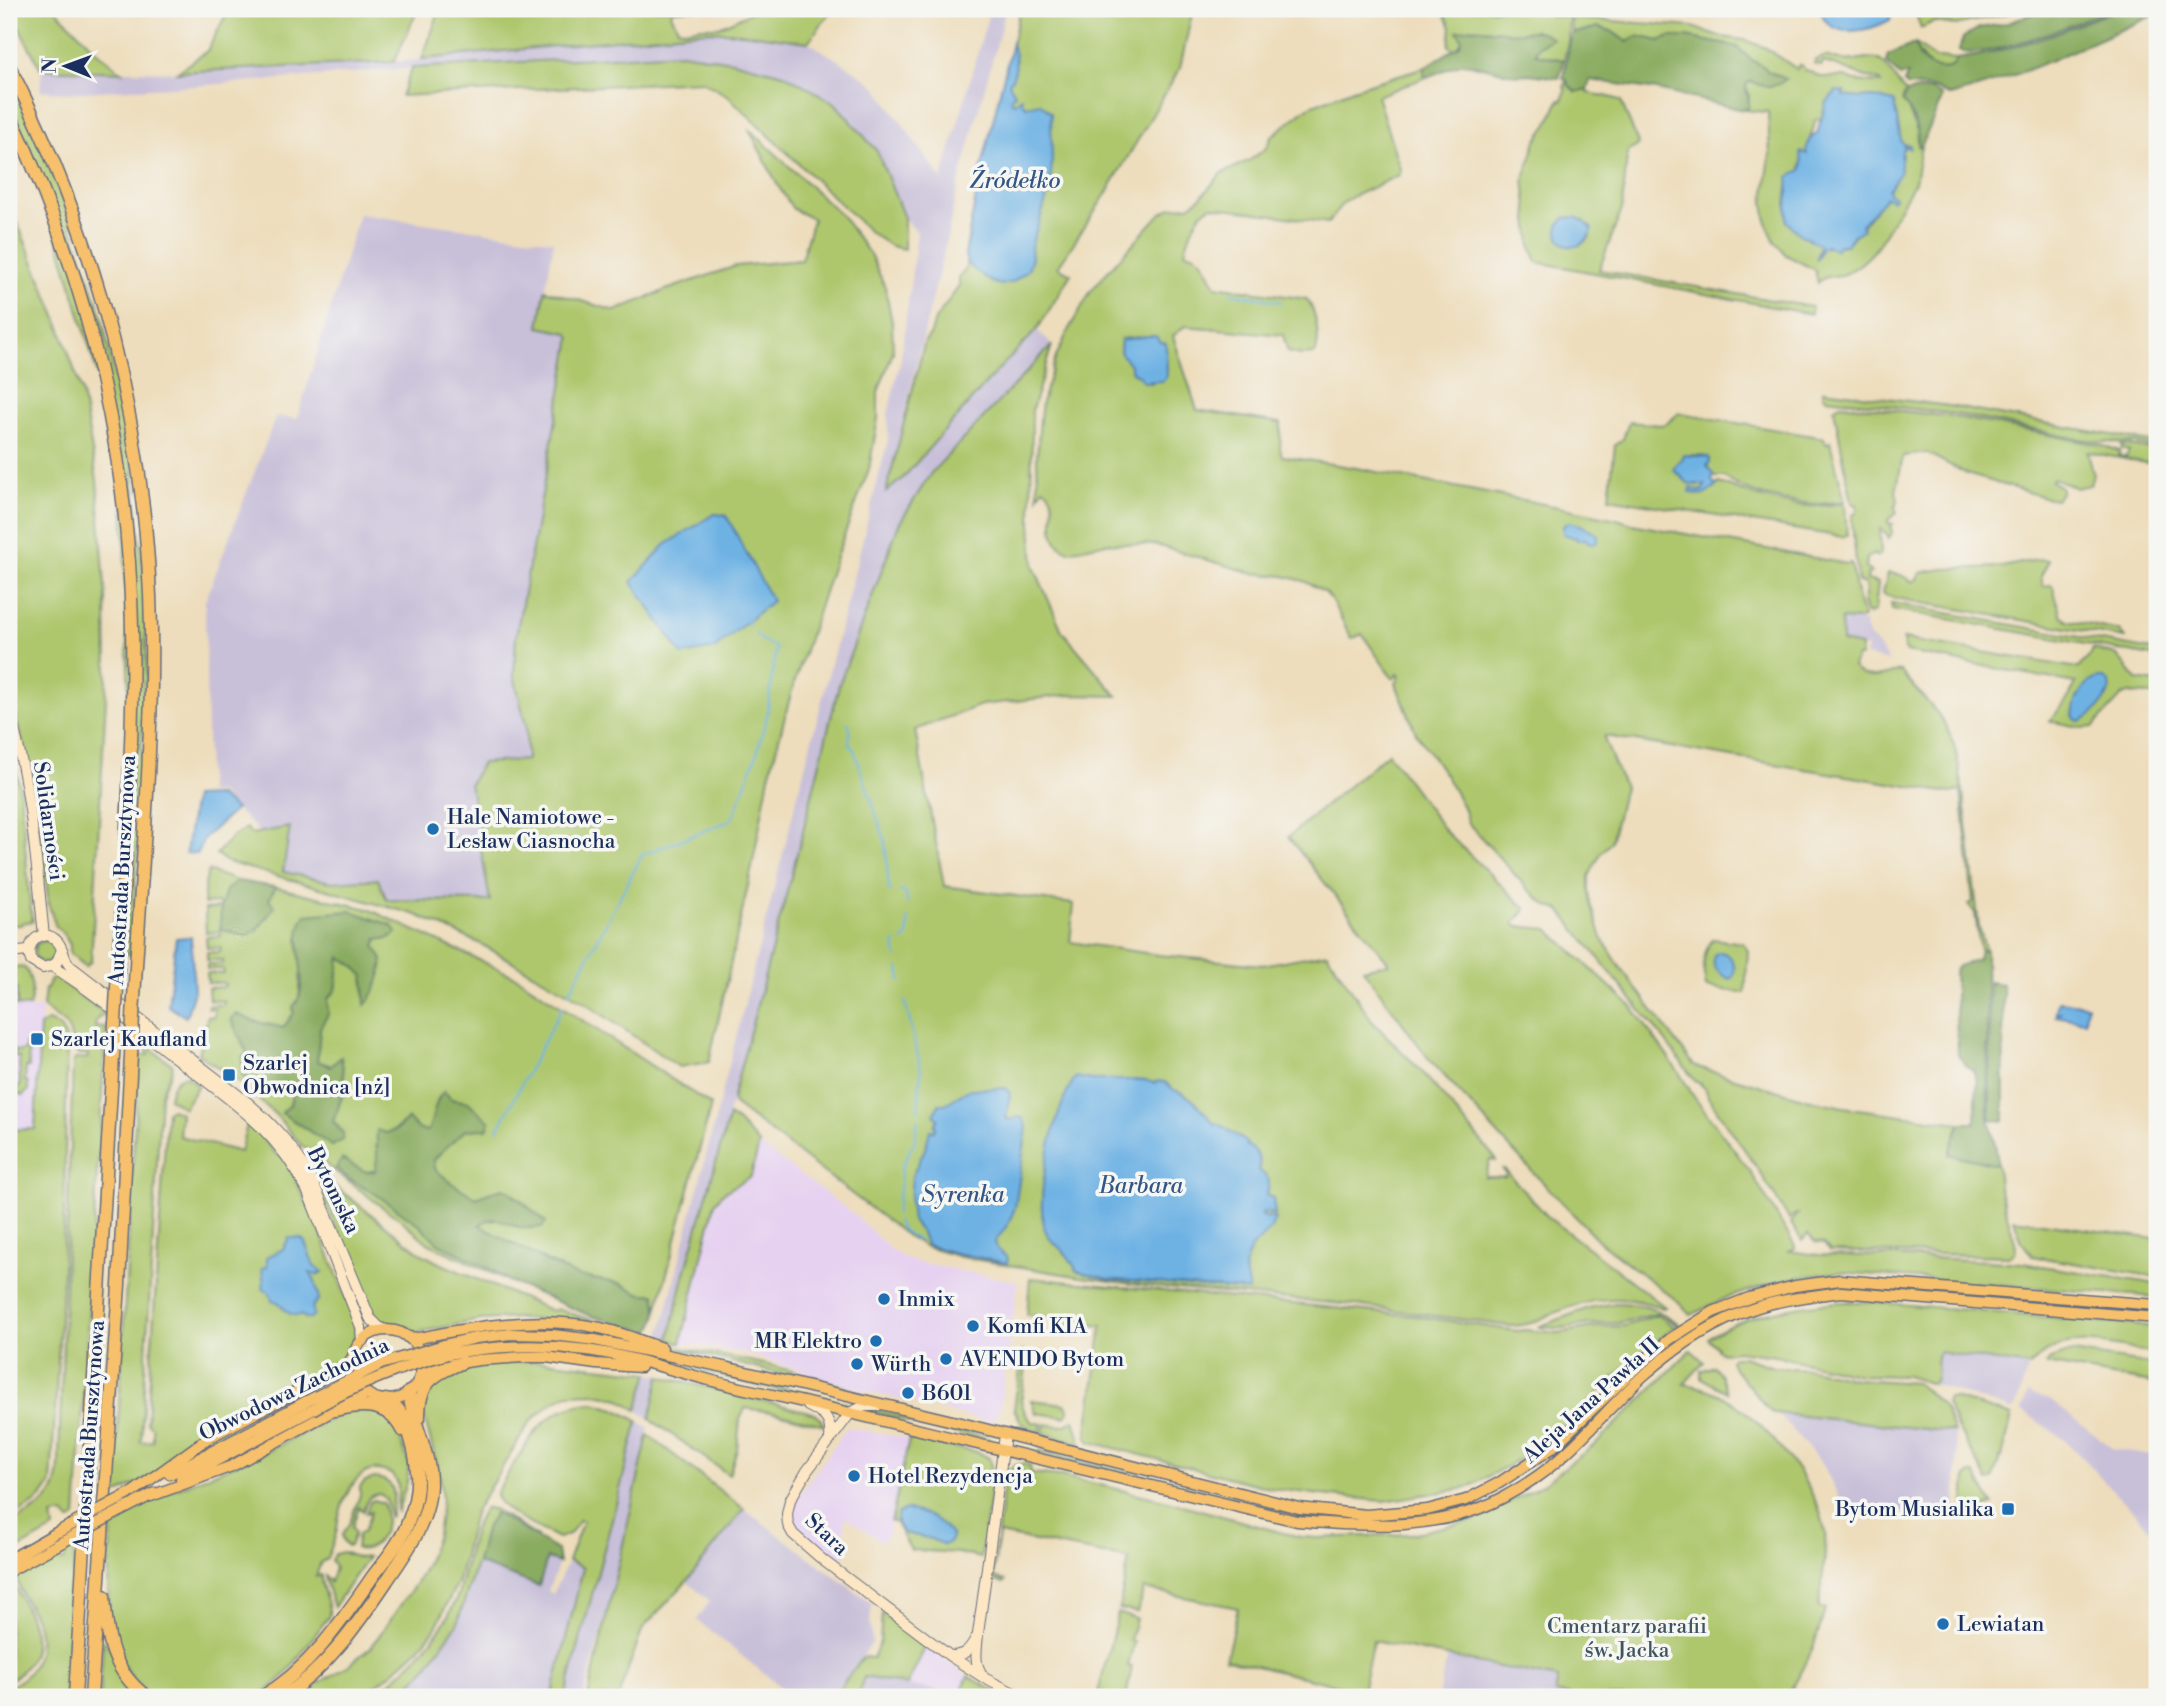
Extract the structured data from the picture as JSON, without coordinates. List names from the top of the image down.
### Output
{
  "streets": {
    "highway": ["Autostrada Bursztynowa"],
    "main road": ["Obwodowa Zachodnia", "Aleja Jana Pawła II"],
    "street": ["Solidarności", "Bytomska", "Stara"]
  },
  "crossings": [
    ["Solidarności", "Bytomska"],
    ["Obwodowa Zachodnia", "Aleja Jana Pawła II"],
    ["Obwodowa Zachodnia", "Stara"],
    ["Aleja Jana Pawła II", "Stara"]
  ],
  "water": ["Źródełko", "Barbara", "Syrenka"],
  "parks": ["Cmentarz parafii św. Jacka"],
  "places": {
    "other": [
      "Hale Namiotowe - Lesław Ciasnocha",
      "Inmix",
      "Komfi KIA",
      "MR Elektro",
      "AVENIDO Bytom",
      "Würth",
      "B601",
      "Hotel Rezydencja",
      "Lewiatan"
    ],
    "transit": ["Szarlej Kaufland", "Szarlej Obwodnica [nż]", "Bytom Musialika"]
  },
  "north": "left"
}
